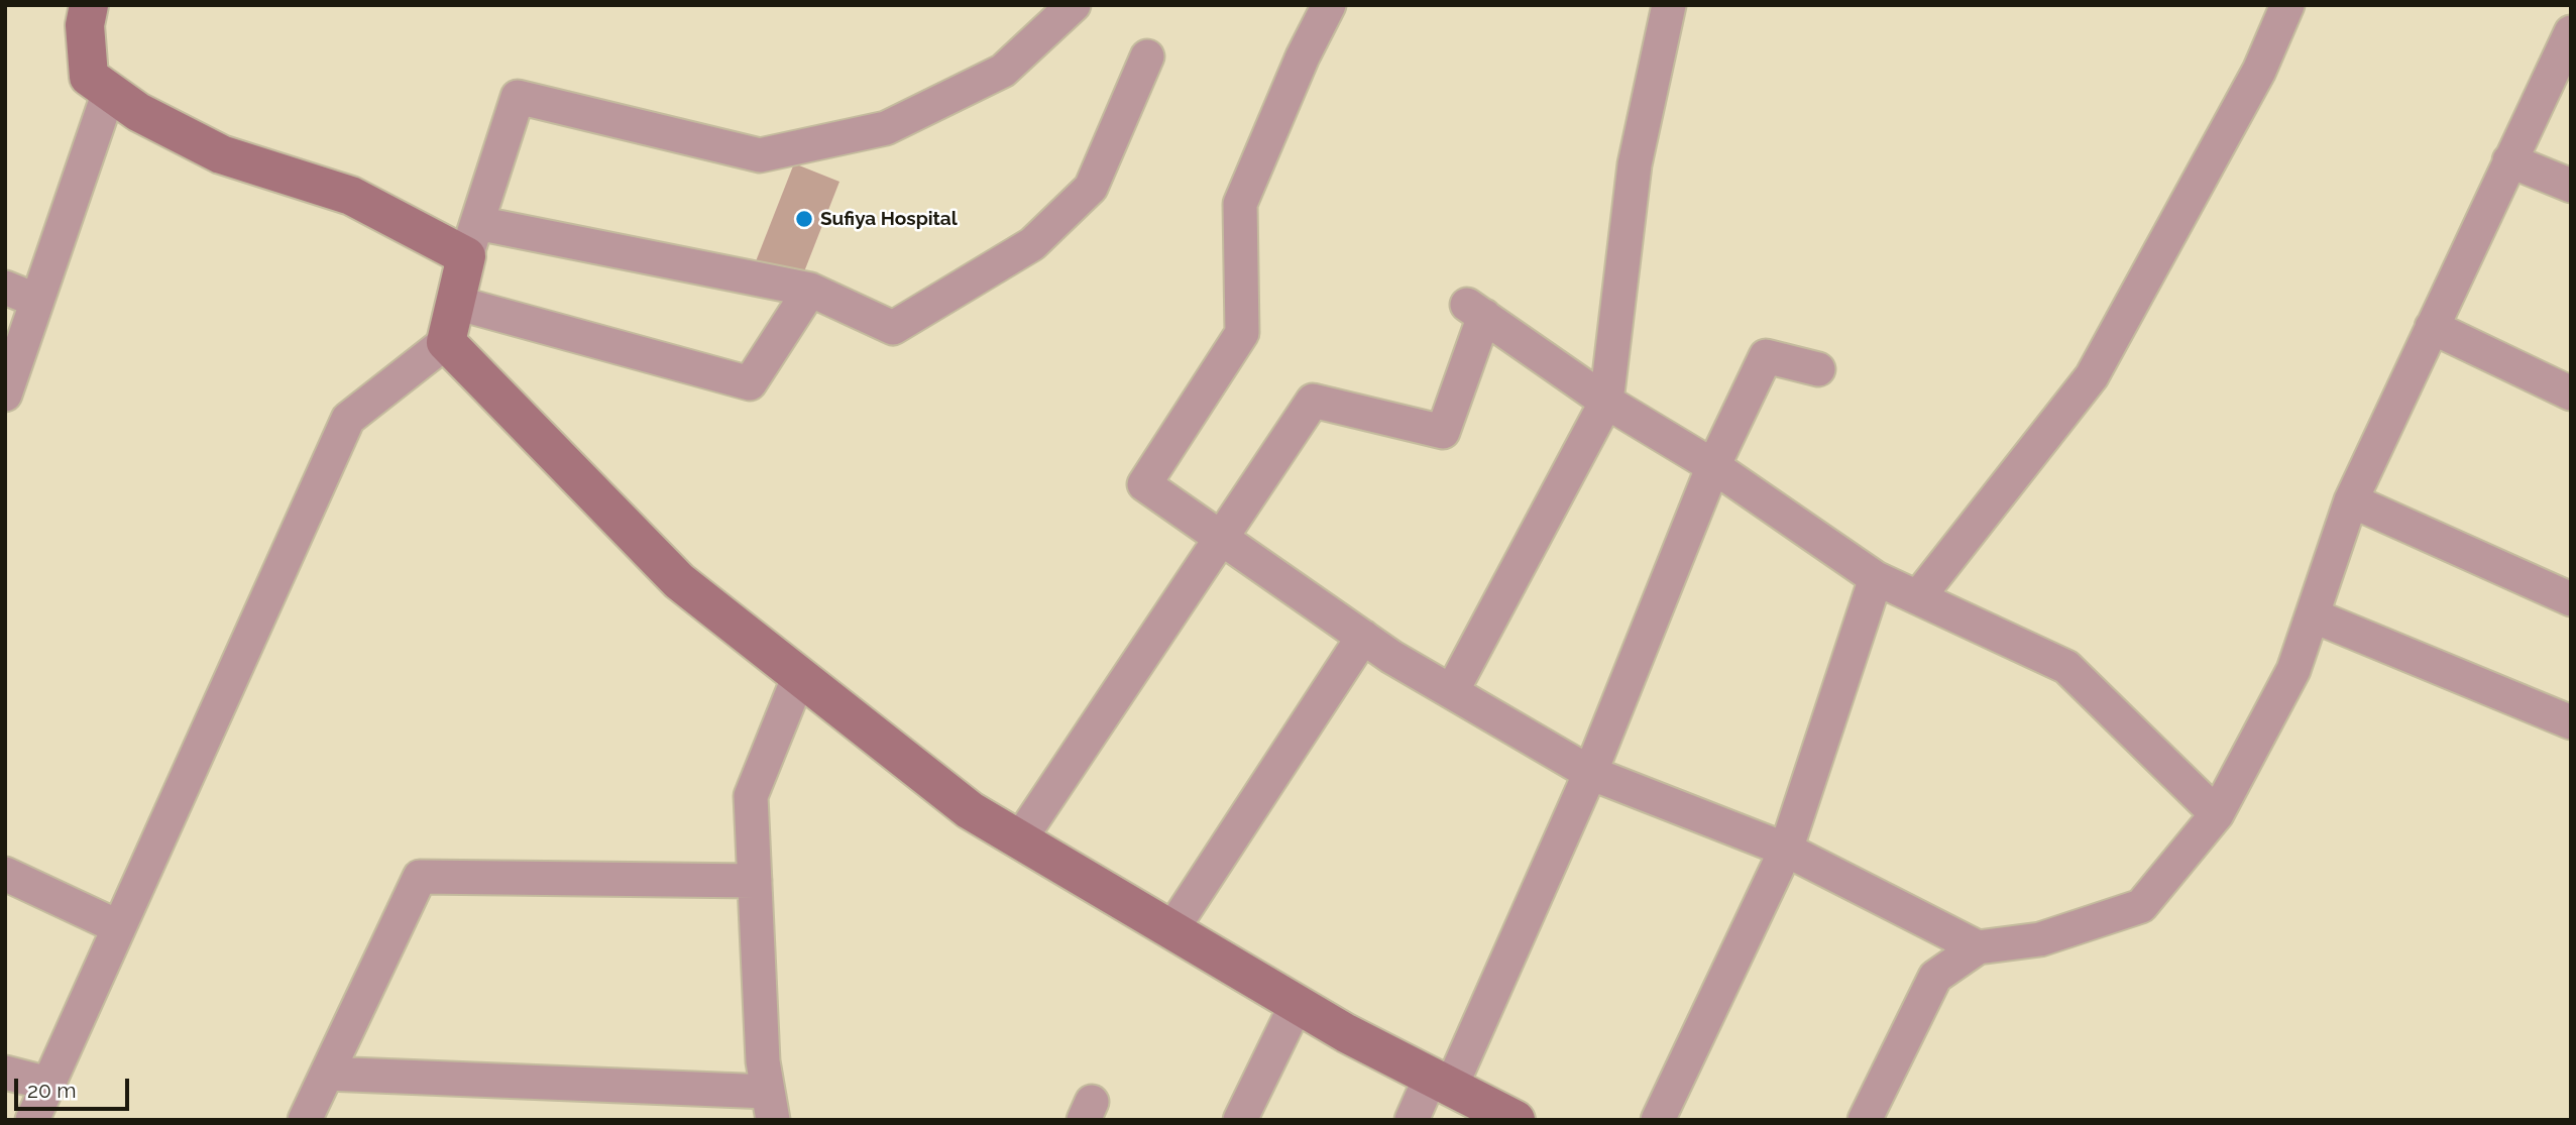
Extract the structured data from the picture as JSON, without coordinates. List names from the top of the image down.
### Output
{
  "places": ["Sufiya Hospital"],
  "scale_bar": "20 m"
}
